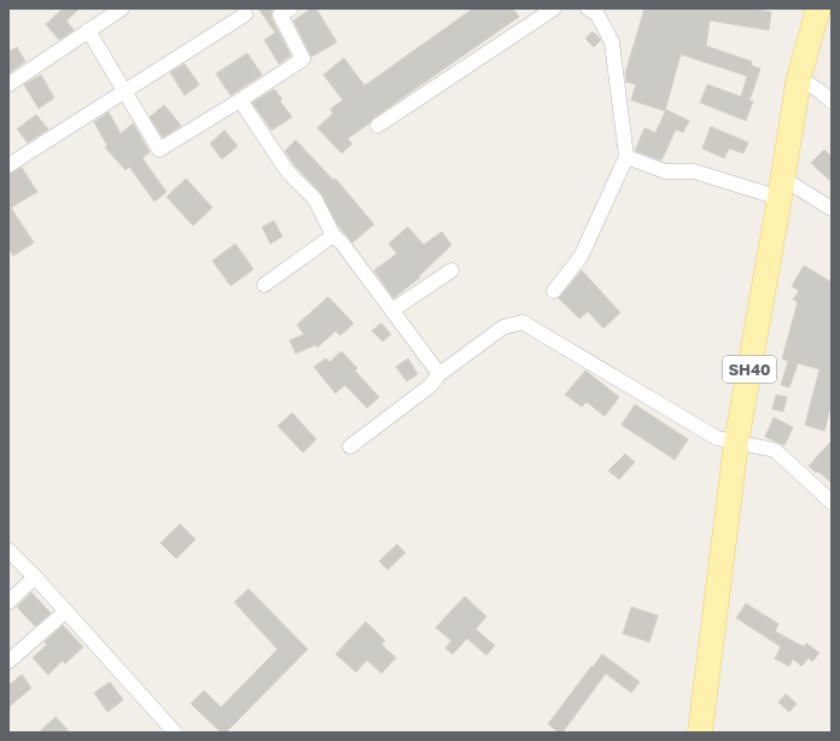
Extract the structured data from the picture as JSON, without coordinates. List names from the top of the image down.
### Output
{
  "streets": {
    "main road": ["SH40"]
  }
}
